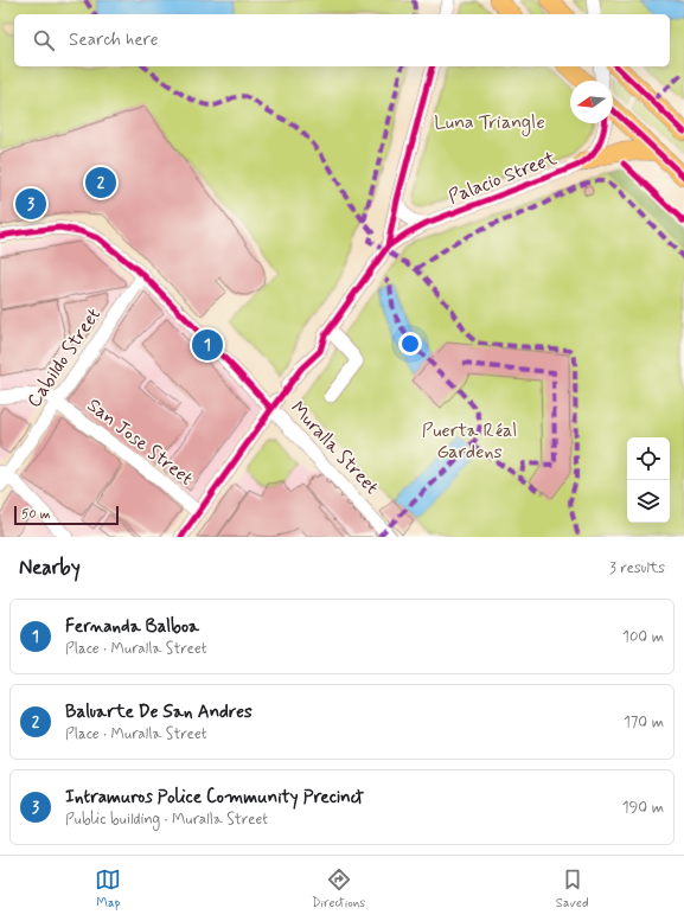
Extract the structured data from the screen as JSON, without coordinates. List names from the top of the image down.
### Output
{
  "streets": {
    "street": [
      "Palacio Street",
      "Cabildo Street",
      "San Jose Street",
      "Muralla Street"
    ]
  },
  "crossings": [
    ["Cabildo Street", "San Jose Street"],
    ["Cabildo Street", "Muralla Street"]
  ],
  "parks": ["Luna Triangle", "Puerta Réal Gardens"],
  "scale_bar": "50 m",
  "north": "left",
  "page": {
    "search": "Search here",
    "pins": ["2", "3", "1"],
    "scale": "50 m",
    "heading": ["Nearby", "3 results"],
    "list": [
      {
        "mark": "1",
        "name": "Fernanda Balboa",
        "note": "Place · Muralla Street",
        "value": "100 m"
      },
      {
        "mark": "2",
        "name": "Baluarte De San Andres",
        "note": "Place · Muralla Street",
        "value": "170 m"
      },
      {
        "mark": "3",
        "name": "Intramuros Police Community Precinct",
        "note": "Public building · Muralla Street",
        "value": "190 m"
      }
    ],
    "nav": ["Map", "Directions", "Saved"]
  }
}
